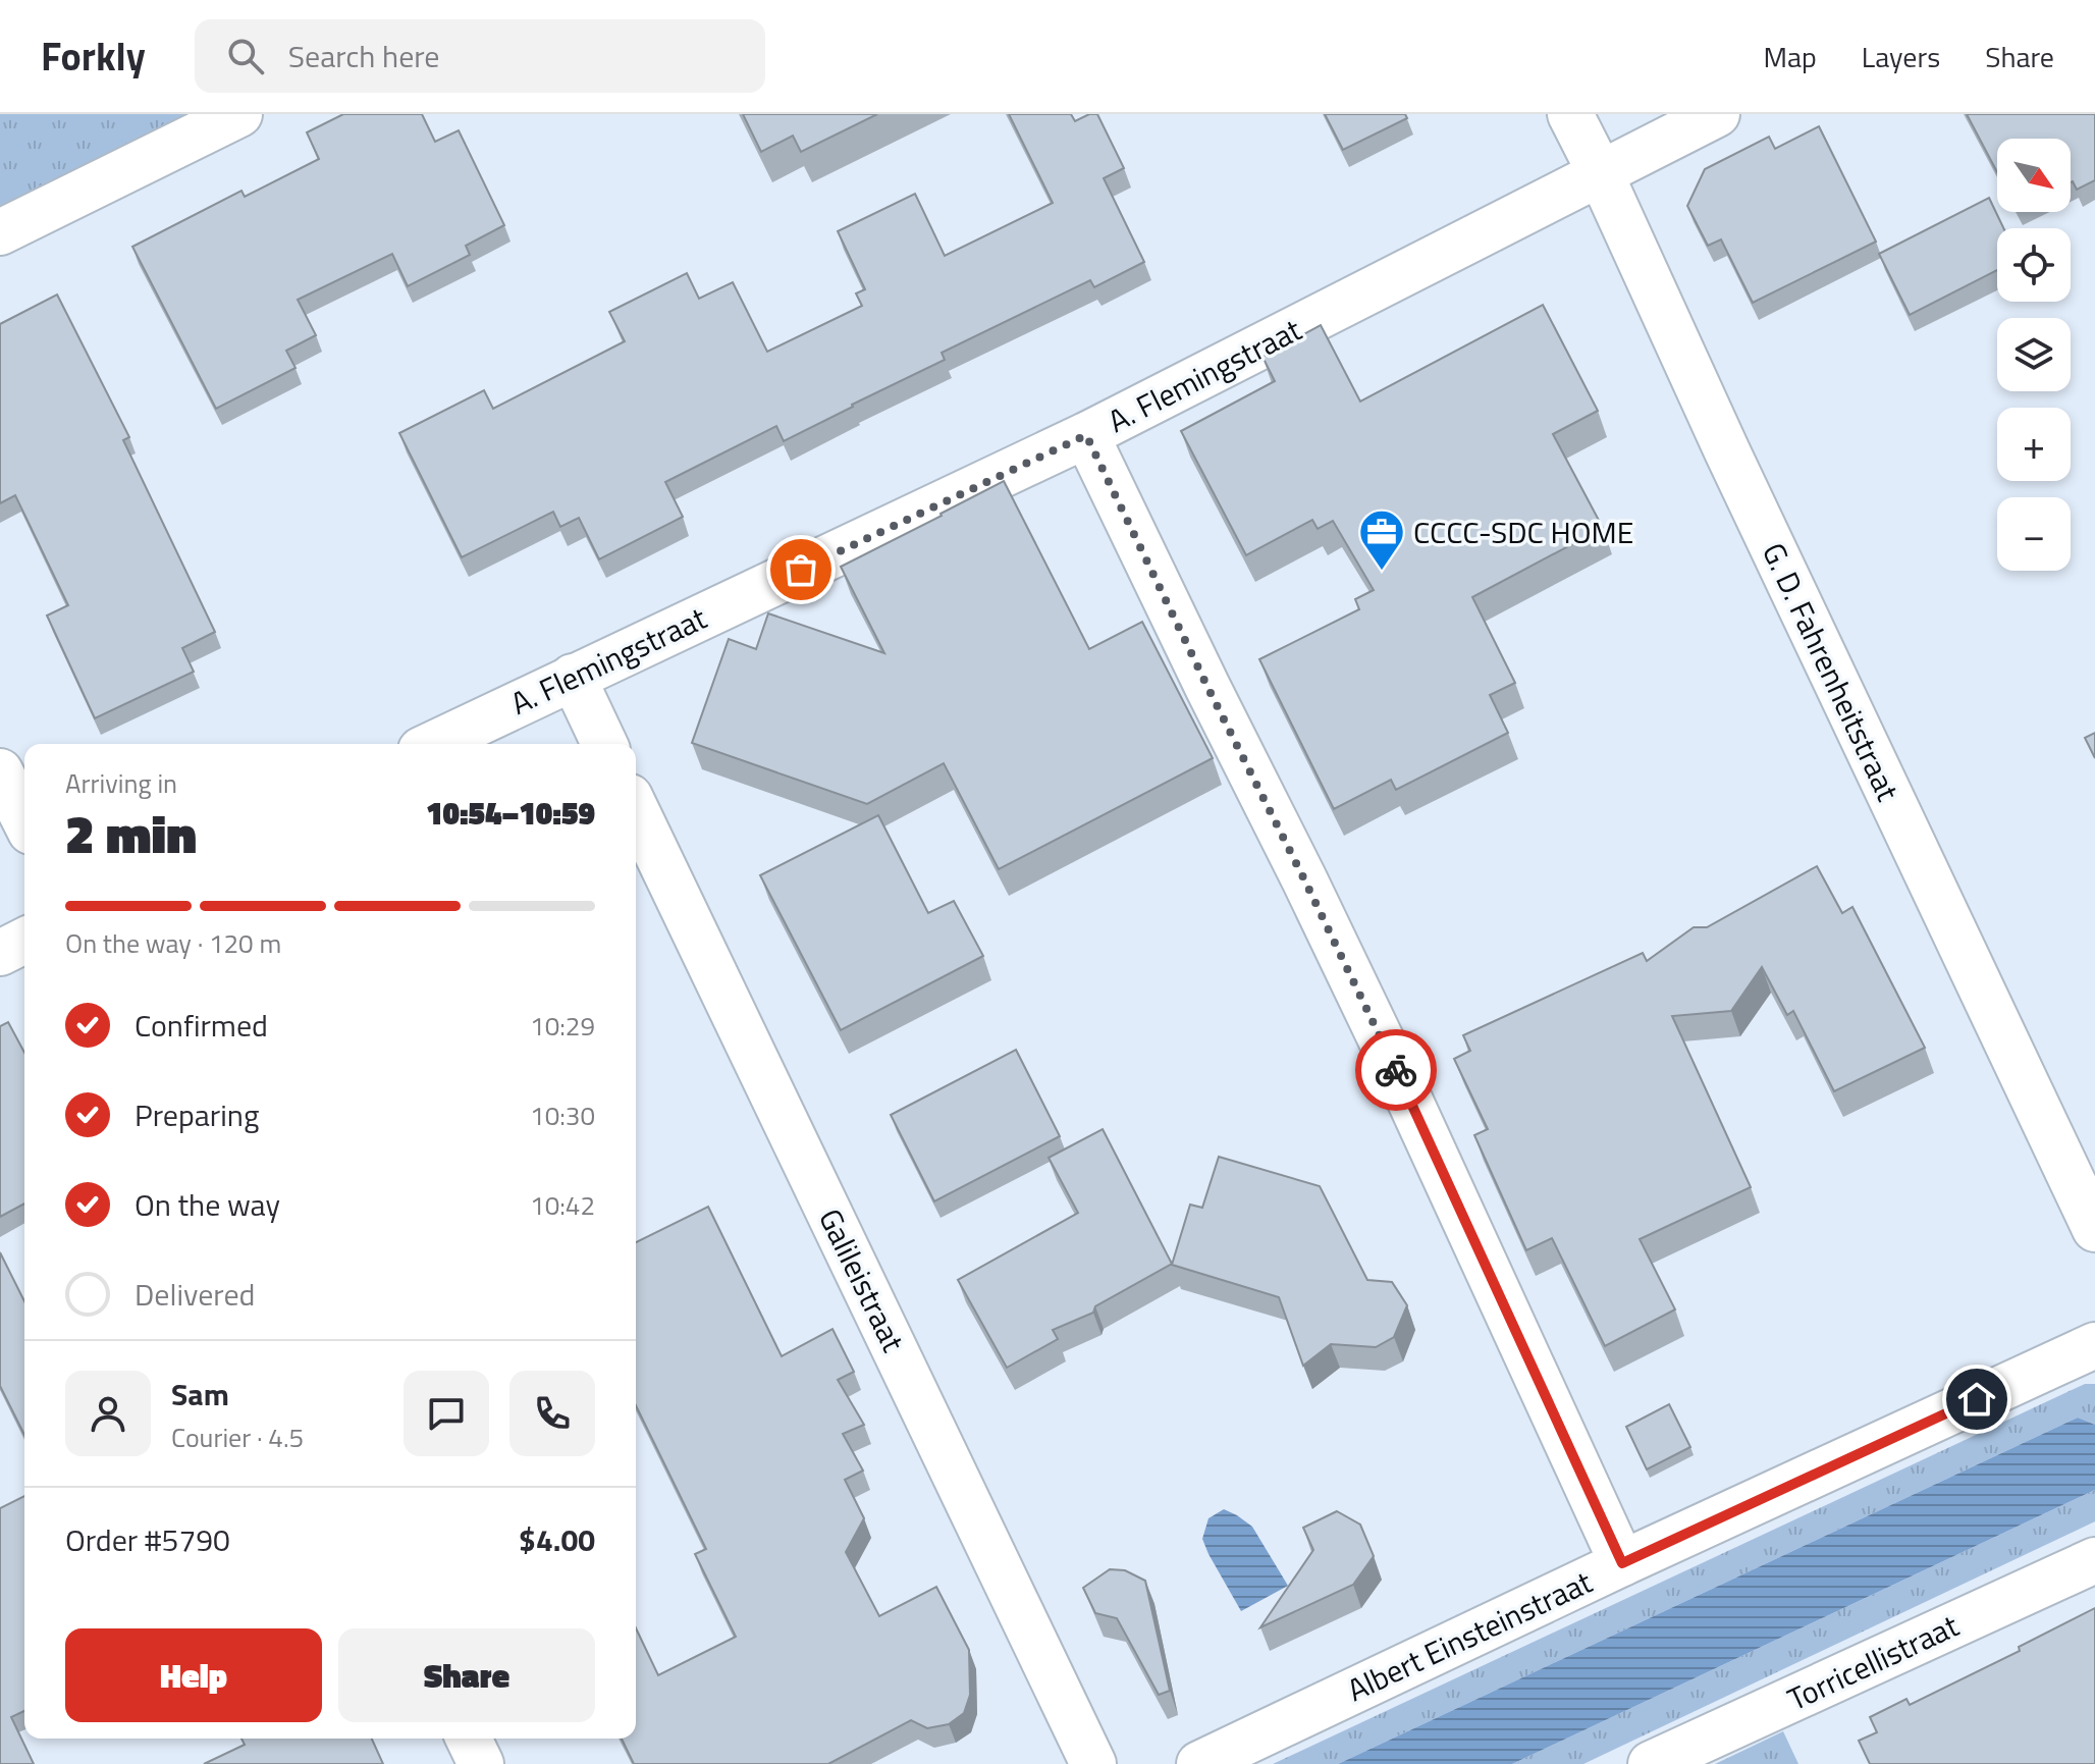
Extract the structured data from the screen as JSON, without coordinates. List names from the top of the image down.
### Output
{
  "streets": {
    "street": [
      "A. Flemingstraat",
      "G. D. Fahrenheitstraat",
      "Galileistraat",
      "Albert Einsteinstraat",
      "Torricellistraat"
    ]
  },
  "crossings": [
    ["A. Flemingstraat", "G. D. Fahrenheitstraat"]
  ],
  "places": {
    "office": ["CCCC-SDC HOME"]
  },
  "north": "bottom right",
  "page": {
    "header": "Forkly",
    "search": "Search here",
    "nav": ["Map", "Layers", "Share"],
    "map_buttons": ["+", "−"],
    "heading": ["2 min", "Arriving in", "10:54–10:59"],
    "panel": [
      "Sam",
      "Courier · 4.5",
      "Order #5790",
      "$4.00"
    ],
    "bar": "On the way · 120 m",
    "list": [
      ["Confirmed", "10:29"],
      ["Preparing", "10:30"],
      ["On the way", "10:42"],
      "Delivered"
    ],
    "buttons": ["Help", "Share"]
  }
}
